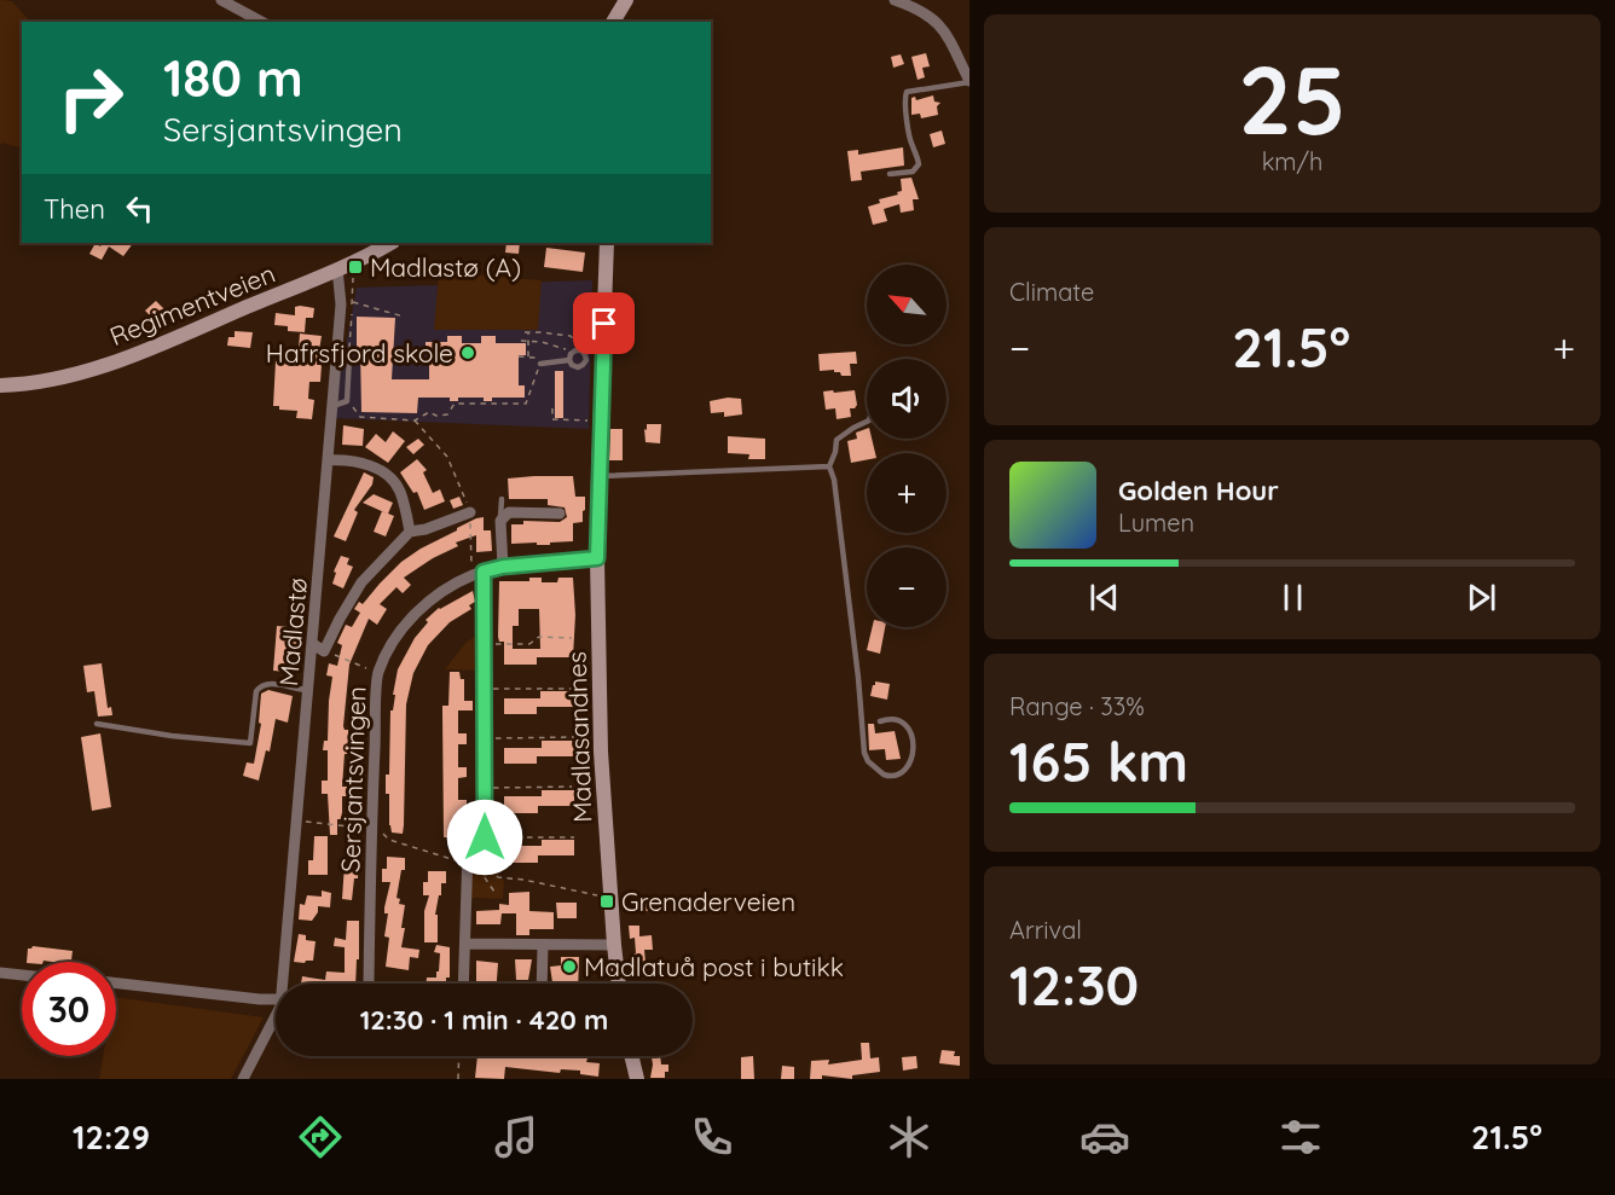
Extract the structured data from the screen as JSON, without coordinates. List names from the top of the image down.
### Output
{
  "streets": {
    "street": [
      "Regimentveien",
      "Madlastø",
      "Madlasandnes",
      "Sersjantsvingen"
    ]
  },
  "crossings": [
    ["Regimentveien", "Madlastø"],
    ["Madlasandnes", "Sersjantsvingen"]
  ],
  "places": {
    "transit": ["Madlastø (A)", "Grenaderveien"],
    "other": ["Hafrsfjord skole", "Madlatuå post i butikk"]
  },
  "north": "top left",
  "page": {
    "tile": [
      ["25", "km/h"],
      "Climate",
      ["Range · 33%", "165 km"],
      ["Arrival", "12:30"]
    ],
    "turn": ["180 m", "Sersjantsvingen"],
    "then": "Then",
    "map_buttons": ["+", "−"],
    "heat": ["−", "21.5°", "+"],
    "song": ["Golden Hour", "Lumen"],
    "limit": "30",
    "trip": "12:30 · 1 min · 420 m",
    "tabs": ["12:29", "21.5°"]
  }
}
